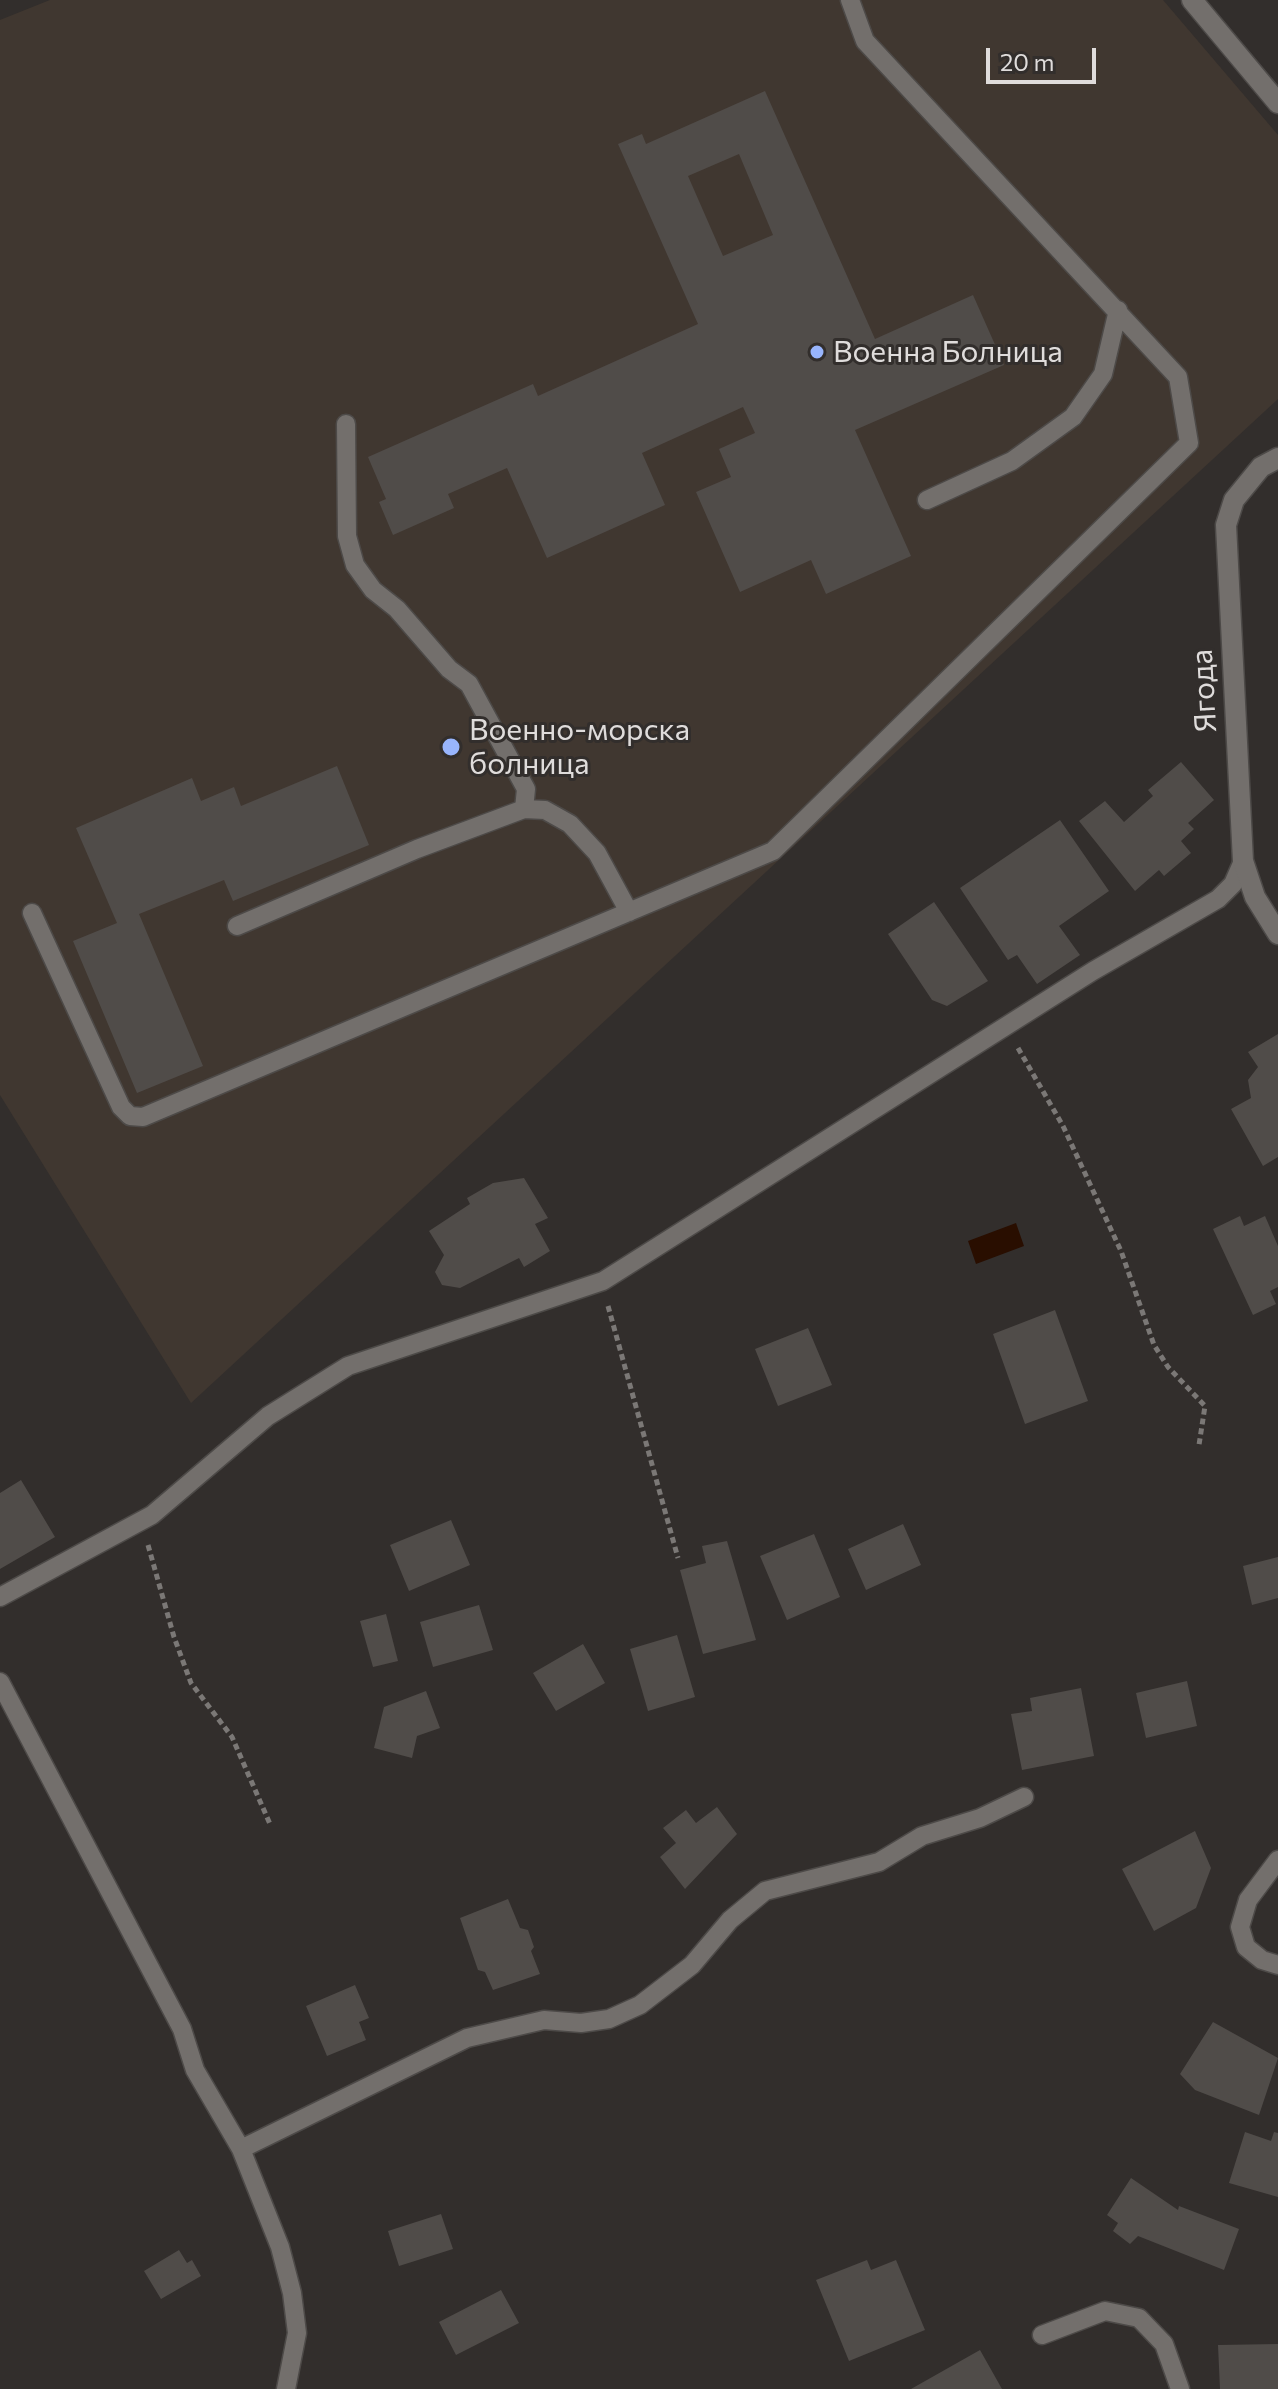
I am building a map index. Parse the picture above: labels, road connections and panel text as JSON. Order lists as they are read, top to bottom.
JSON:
{
  "streets": {
    "street": ["Ягода"]
  },
  "places": ["Военна Болница", "Военно-морска болница"],
  "scale_bar": "20 m"
}
